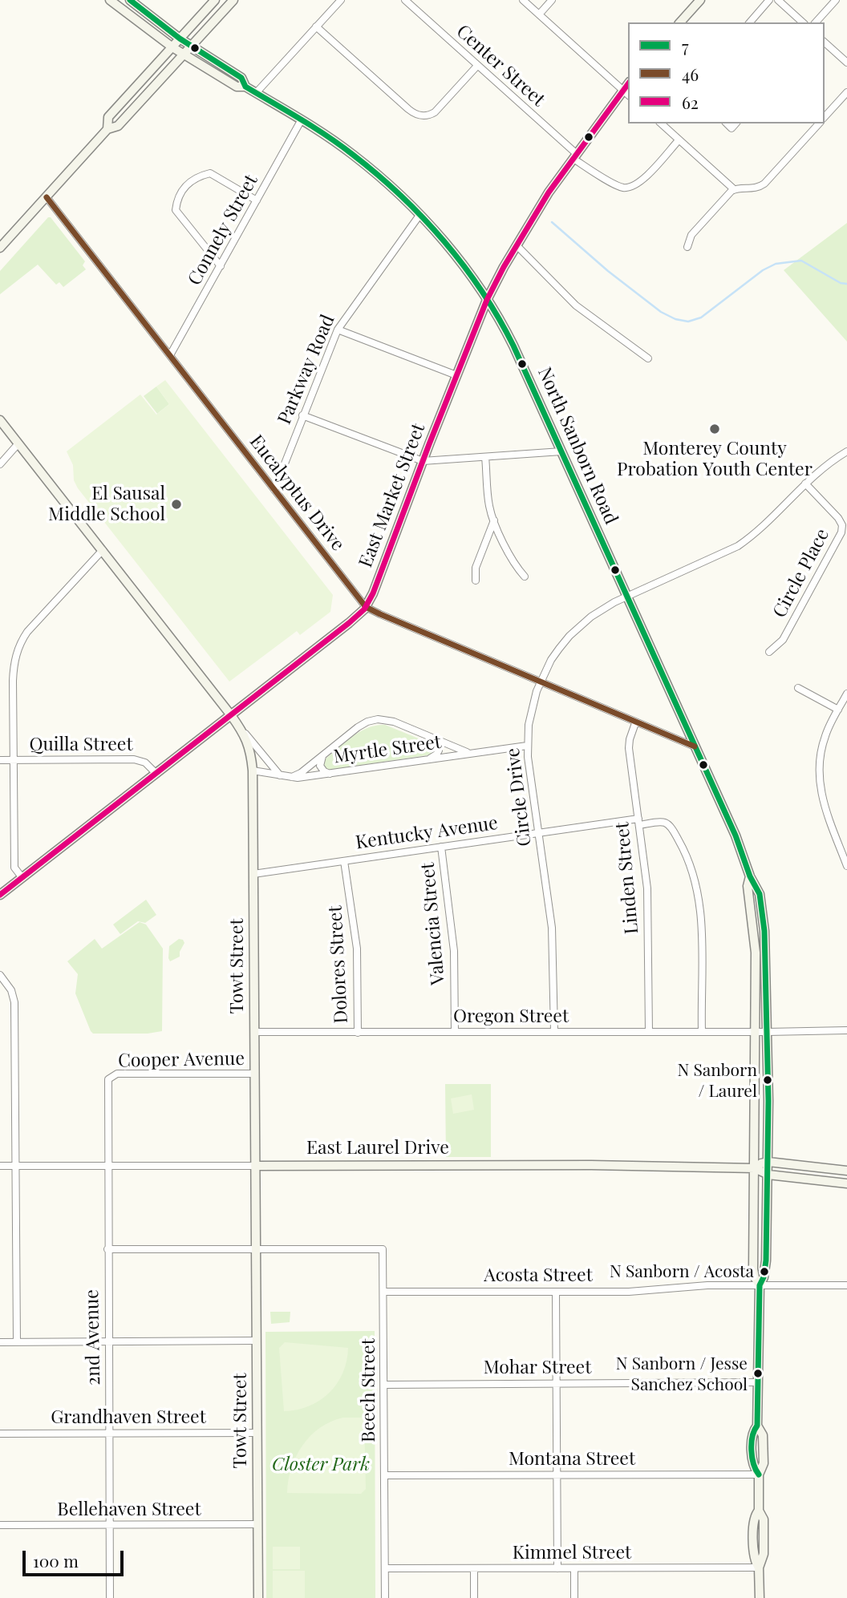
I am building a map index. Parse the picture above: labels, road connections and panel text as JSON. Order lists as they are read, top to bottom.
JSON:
{
  "streets": {
    "main road": [
      "North Sanborn Road",
      "East Market Street",
      "Towt Street",
      "East Laurel Drive"
    ],
    "street": [
      "Center Street",
      "Connely Street",
      "Parkway Road",
      "Eucalyptus Drive",
      "Circle Place",
      "Quilla Street",
      "Myrtle Street",
      "Circle Drive",
      "Kentucky Avenue",
      "Linden Street",
      "Valencia Street",
      "Dolores Street",
      "Oregon Street",
      "Cooper Avenue",
      "Acosta Street",
      "2nd Avenue",
      "Mohar Street",
      "Beech Street",
      "Grandhaven Street",
      "Montana Street",
      "Bellehaven Street",
      "Kimmel Street"
    ]
  },
  "crossings": [
    ["Center Street", "East Market Street"],
    ["Connely Street", "North Sanborn Road"],
    ["Connely Street", "Eucalyptus Drive"],
    ["Parkway Road", "North Sanborn Road"],
    ["Parkway Road", "Eucalyptus Drive"],
    ["North Sanborn Road", "Eucalyptus Drive"],
    ["North Sanborn Road", "East Market Street"],
    ["North Sanborn Road", "Circle Drive"],
    ["North Sanborn Road", "Oregon Street"],
    ["North Sanborn Road", "East Laurel Drive"],
    ["North Sanborn Road", "Acosta Street"],
    ["North Sanborn Road", "Mohar Street"],
    ["North Sanborn Road", "Montana Street"],
    ["North Sanborn Road", "Kimmel Street"],
    ["Eucalyptus Drive", "East Market Street"],
    ["Eucalyptus Drive", "Circle Drive"],
    ["Eucalyptus Drive", "Linden Street"],
    ["East Market Street", "Quilla Street"],
    ["East Market Street", "Towt Street"],
    ["Circle Place", "Circle Drive"],
    ["Myrtle Street", "Circle Drive"],
    ["Myrtle Street", "Towt Street"],
    ["Circle Drive", "Kentucky Avenue"],
    ["Circle Drive", "Oregon Street"],
    ["Kentucky Avenue", "Linden Street"],
    ["Kentucky Avenue", "Valencia Street"],
    ["Kentucky Avenue", "Dolores Street"],
    ["Kentucky Avenue", "Towt Street"],
    ["Kentucky Avenue", "Oregon Street"],
    ["Linden Street", "Oregon Street"],
    ["Valencia Street", "Oregon Street"],
    ["Dolores Street", "Oregon Street"],
    ["Towt Street", "Oregon Street"],
    ["Towt Street", "Cooper Avenue"],
    ["Towt Street", "East Laurel Drive"],
    ["Towt Street", "Beech Street"],
    ["Towt Street", "Grandhaven Street"],
    ["Towt Street", "Bellehaven Street"],
    ["Cooper Avenue", "2nd Avenue"],
    ["East Laurel Drive", "2nd Avenue"],
    ["Acosta Street", "Beech Street"],
    ["2nd Avenue", "Grandhaven Street"],
    ["2nd Avenue", "Bellehaven Street"],
    ["Mohar Street", "Beech Street"],
    ["Beech Street", "Montana Street"],
    ["Beech Street", "Kimmel Street"]
  ],
  "parks": ["Closter Park"],
  "places": [
    "Monterey County Probation Youth Center",
    "El Sausal Middle School",
    "N Sanborn / Laurel",
    "N Sanborn / Acosta",
    "N Sanborn / Jesse Sanchez School"
  ],
  "lines": ["transit line 7", "transit line 62", "transit line 46"],
  "legend": ["7", "46", "62"],
  "scale_bar": "100 m"
}
